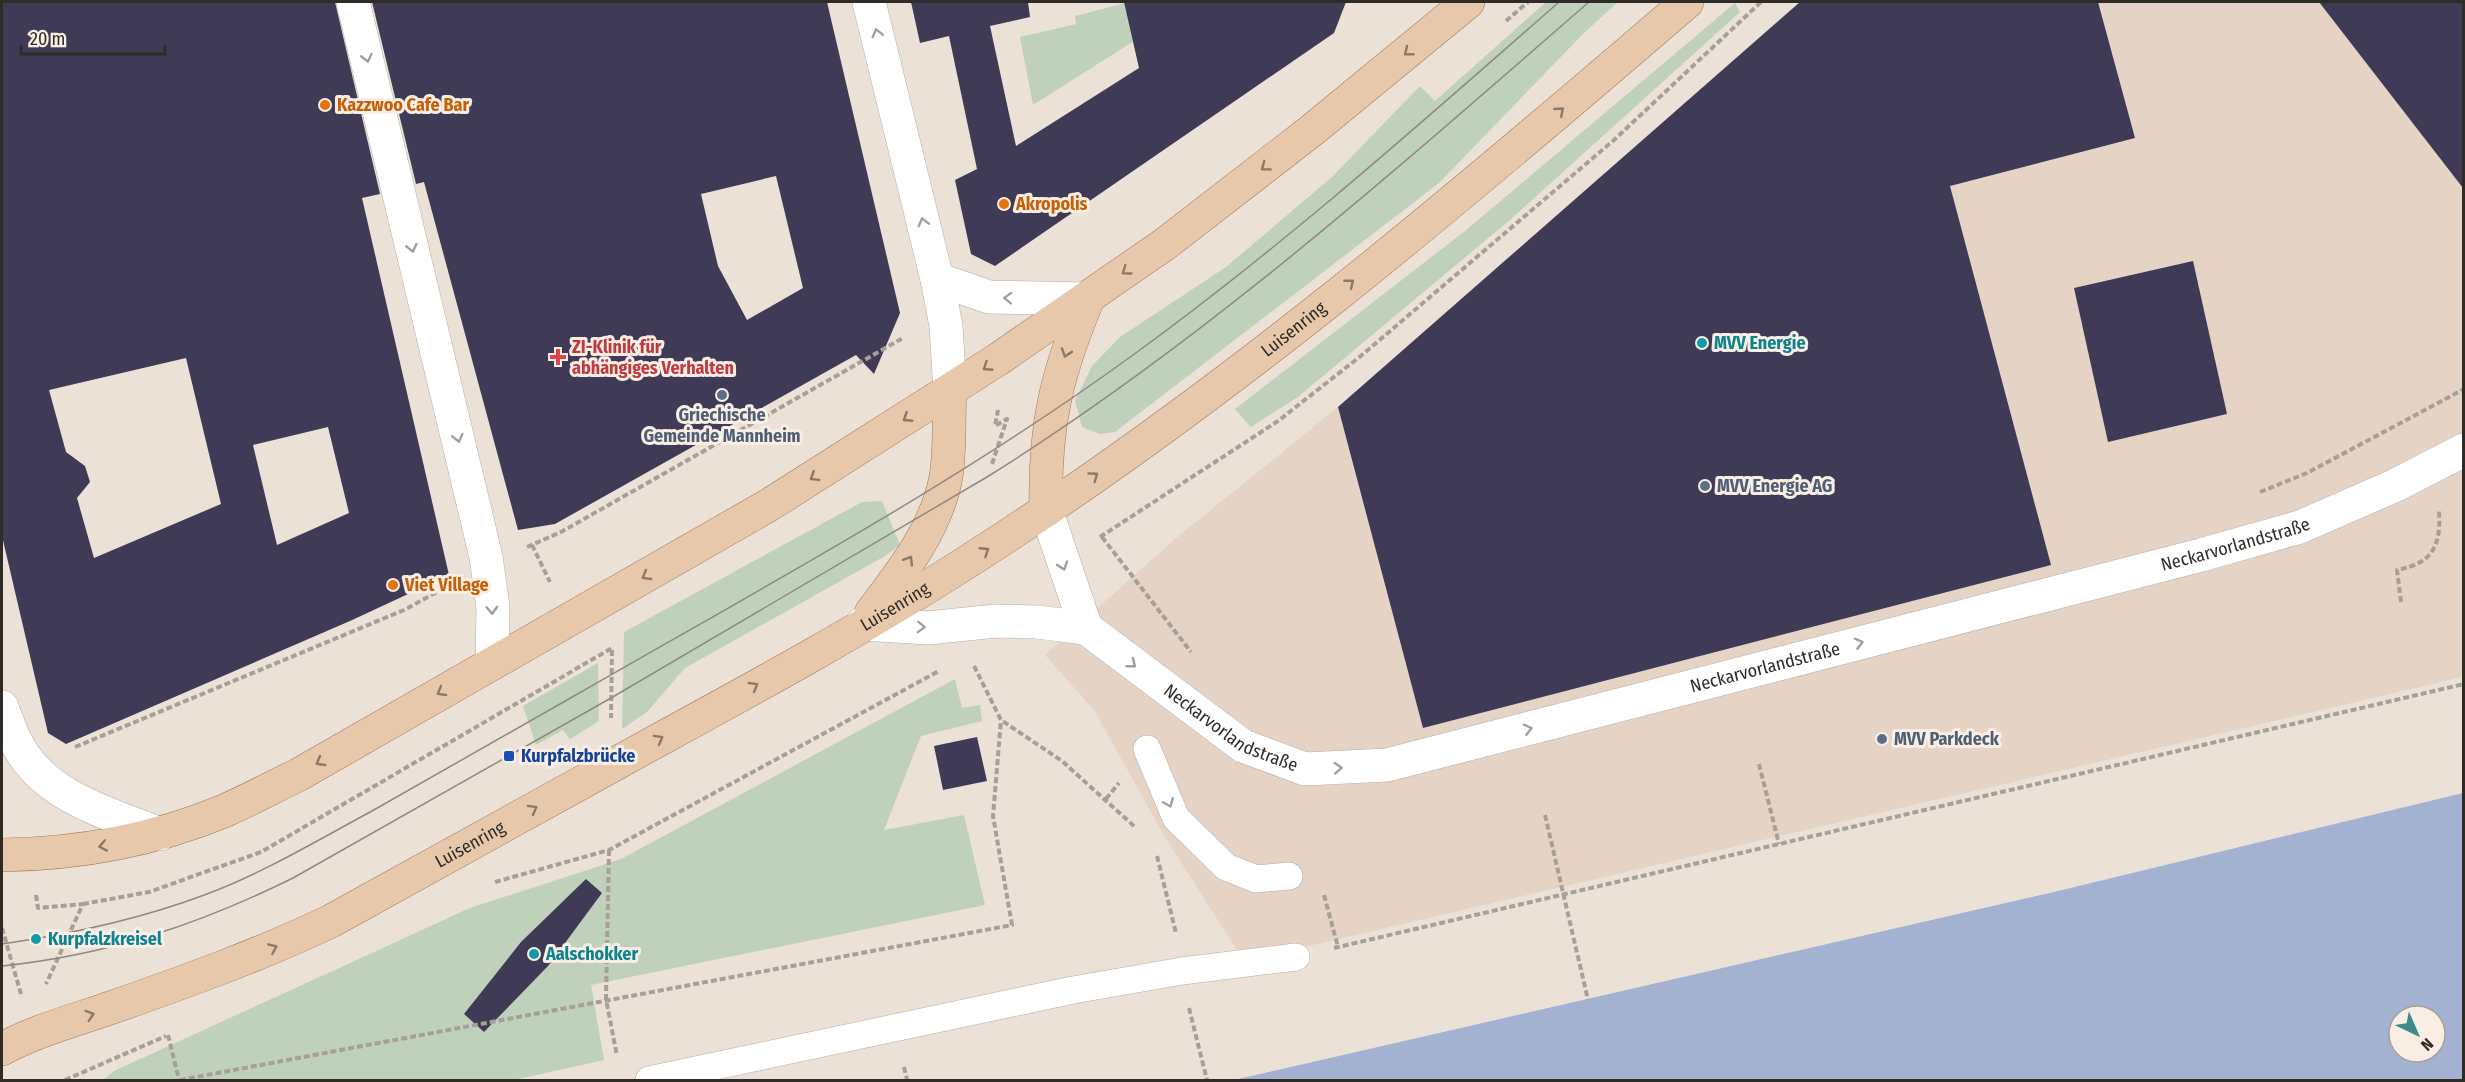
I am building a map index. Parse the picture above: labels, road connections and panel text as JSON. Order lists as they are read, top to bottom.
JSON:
{
  "streets": {
    "main road": ["Luisenring"],
    "street": ["Neckarvorlandstraße"]
  },
  "one_way": ["Neckarvorlandstraße"],
  "places": {
    "other": [
      "Kazzwoo Cafe Bar",
      "Akropolis",
      "MVV Energie",
      "Griechische Gemeinde Mannheim",
      "MVV Energie AG",
      "Viet Village",
      "MVV Parkdeck",
      "Kurpfalzkreisel",
      "Aalschokker"
    ],
    "health": ["ZI-Klinik für abhängiges Verhalten"],
    "transit": ["Kurpfalzbrücke"]
  },
  "scale_bar": "20 m",
  "north": "bottom right"
}
